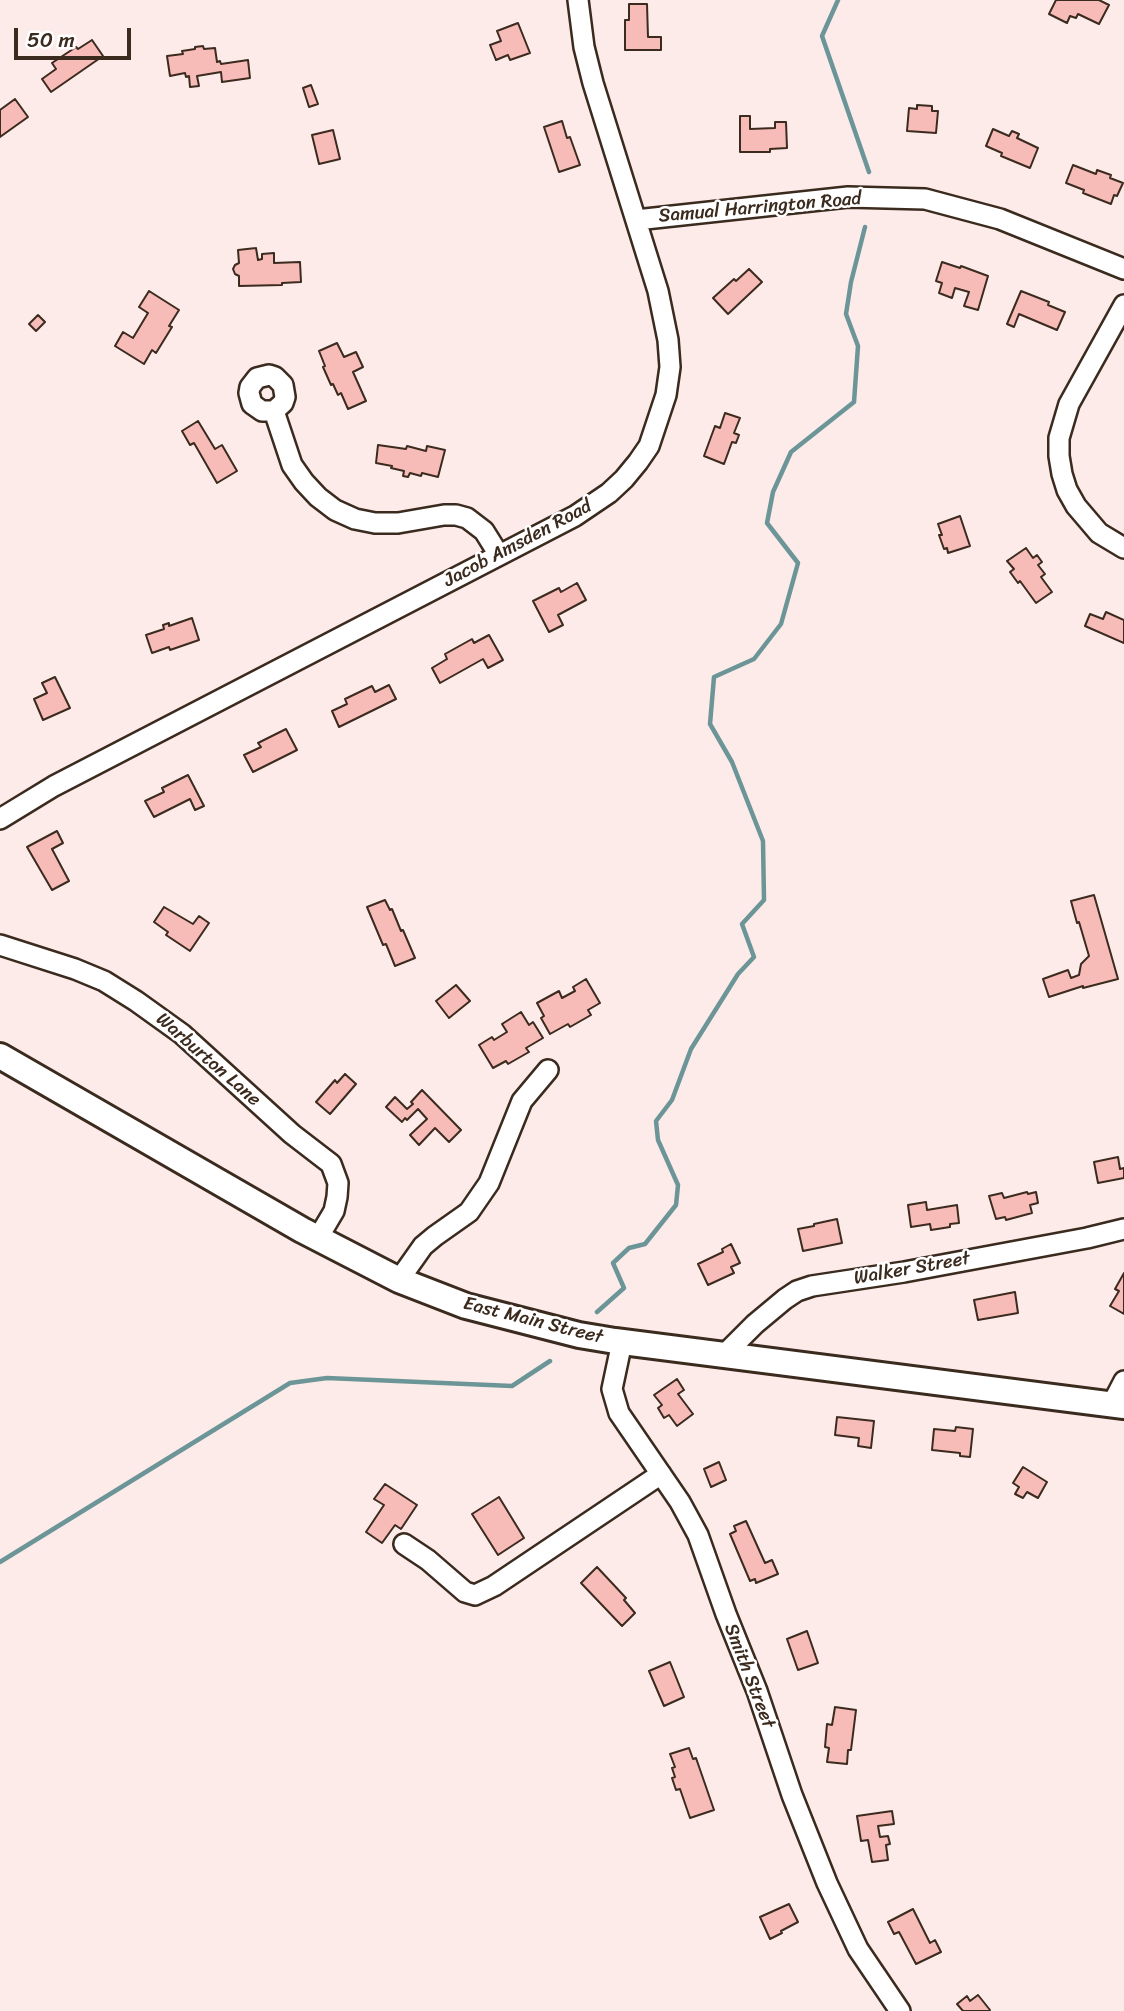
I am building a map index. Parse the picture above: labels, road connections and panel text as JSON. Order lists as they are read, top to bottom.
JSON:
{
  "streets": {
    "main road": ["East Main Street"],
    "street": [
      "Samual Harrington Road",
      "Jacob Amsden Road",
      "Warburton Lane",
      "Walker Street",
      "Smith Street"
    ]
  },
  "crossings": [
    ["Samual Harrington Road", "Jacob Amsden Road"],
    ["Warburton Lane", "East Main Street"],
    ["Walker Street", "East Main Street"],
    ["East Main Street", "Smith Street"]
  ],
  "scale_bar": "50 m"
}
